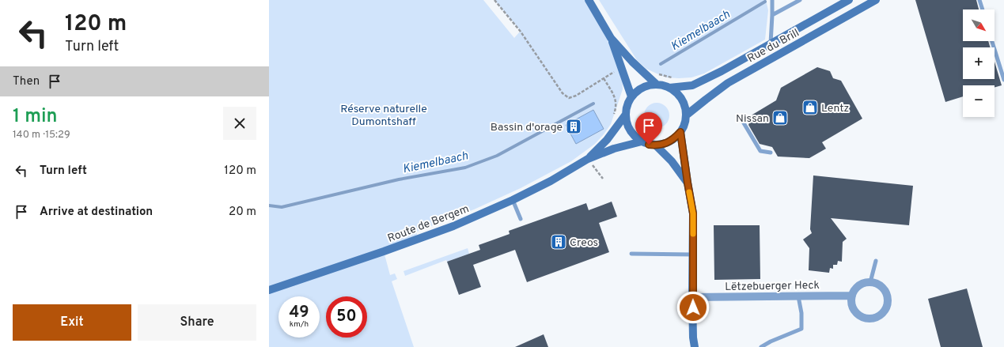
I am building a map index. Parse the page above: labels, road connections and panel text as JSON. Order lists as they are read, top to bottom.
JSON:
{
  "streets": {
    "main road": ["Rue du Brill", "Route de Bergem"],
    "street": ["Lëtzebuerger Heck"]
  },
  "crossings": [
    ["Rue du Brill", "Route de Bergem"]
  ],
  "water": ["Kiemelbaach"],
  "parks": ["Réserve naturelle Dumontshaff"],
  "places": {
    "shop": ["Lentz", "Nissan"],
    "building": ["Bassin d'orage", "Creos"]
  },
  "north": "bottom right",
  "page": {
    "turn": ["120 m", "Turn left"],
    "map_buttons": ["+", "−"],
    "then": "Then",
    "heading": ["1 min", "140 m · 15:29"],
    "list": [
      {
        "name": "Turn left",
        "value": "120 m"
      },
      {
        "name": "Arrive at destination",
        "value": "20 m"
      }
    ],
    "speed": "49 km/h",
    "limit": "50",
    "buttons": ["Exit", "Share"]
  }
}
